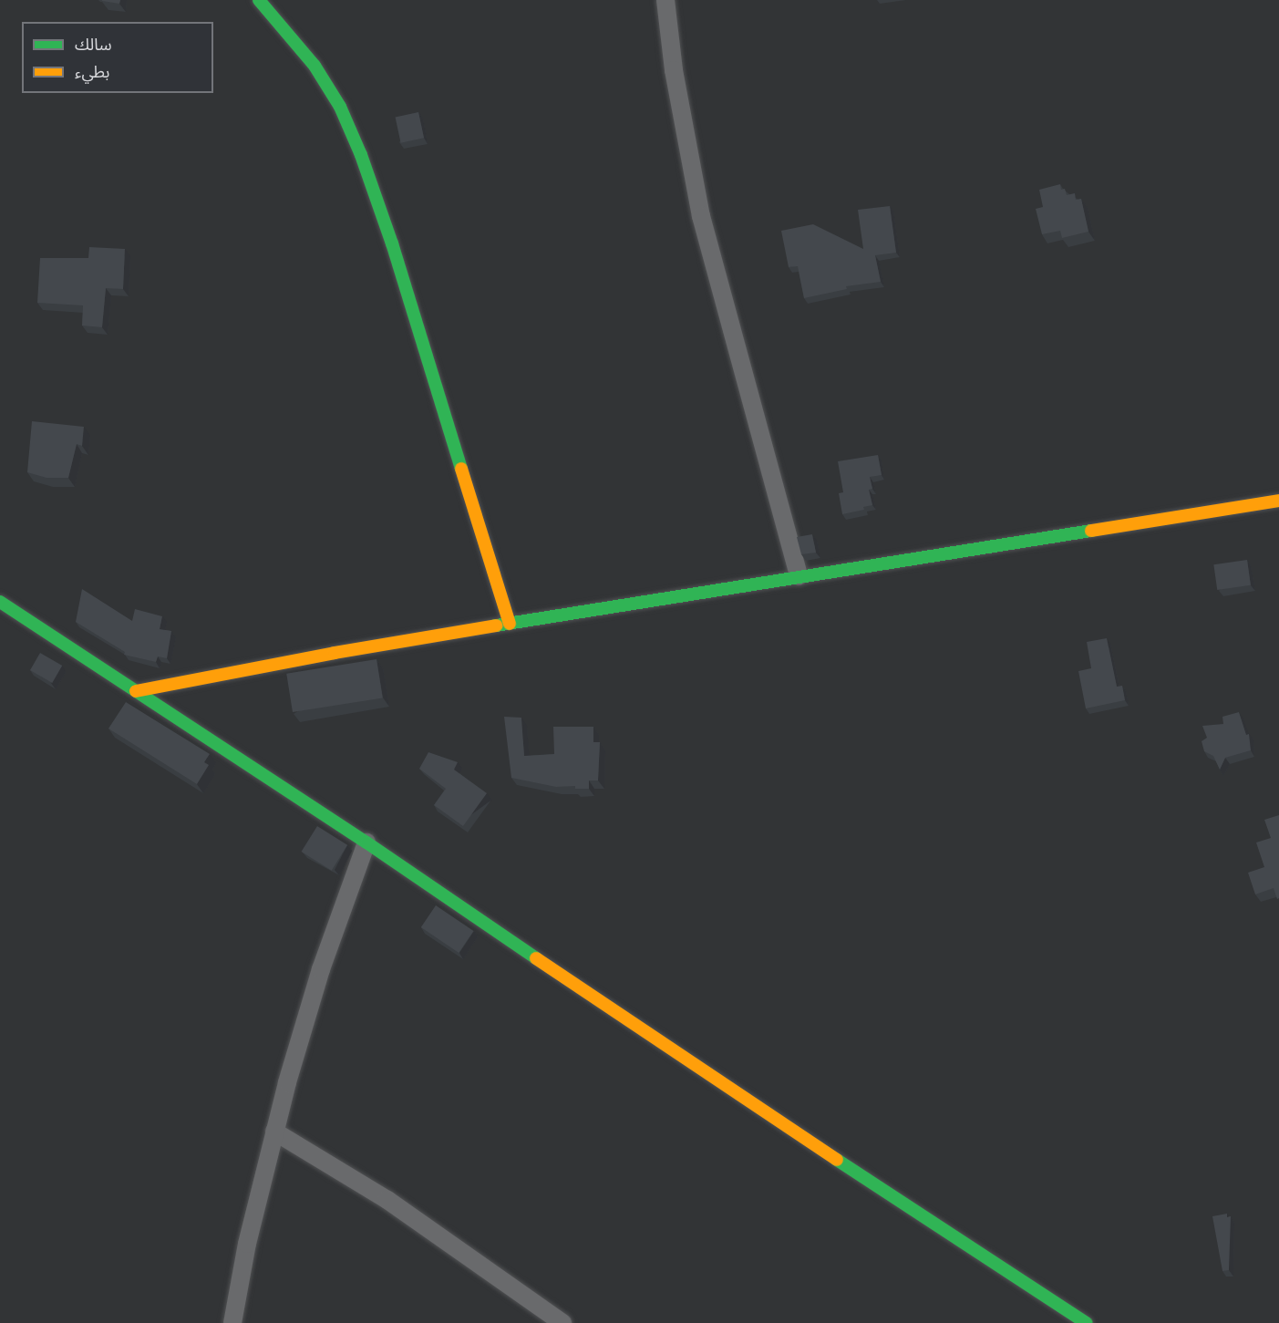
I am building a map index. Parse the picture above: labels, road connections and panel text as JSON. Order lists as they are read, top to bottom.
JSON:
{
  "legend": ["سالك", "بطيء"]
}
